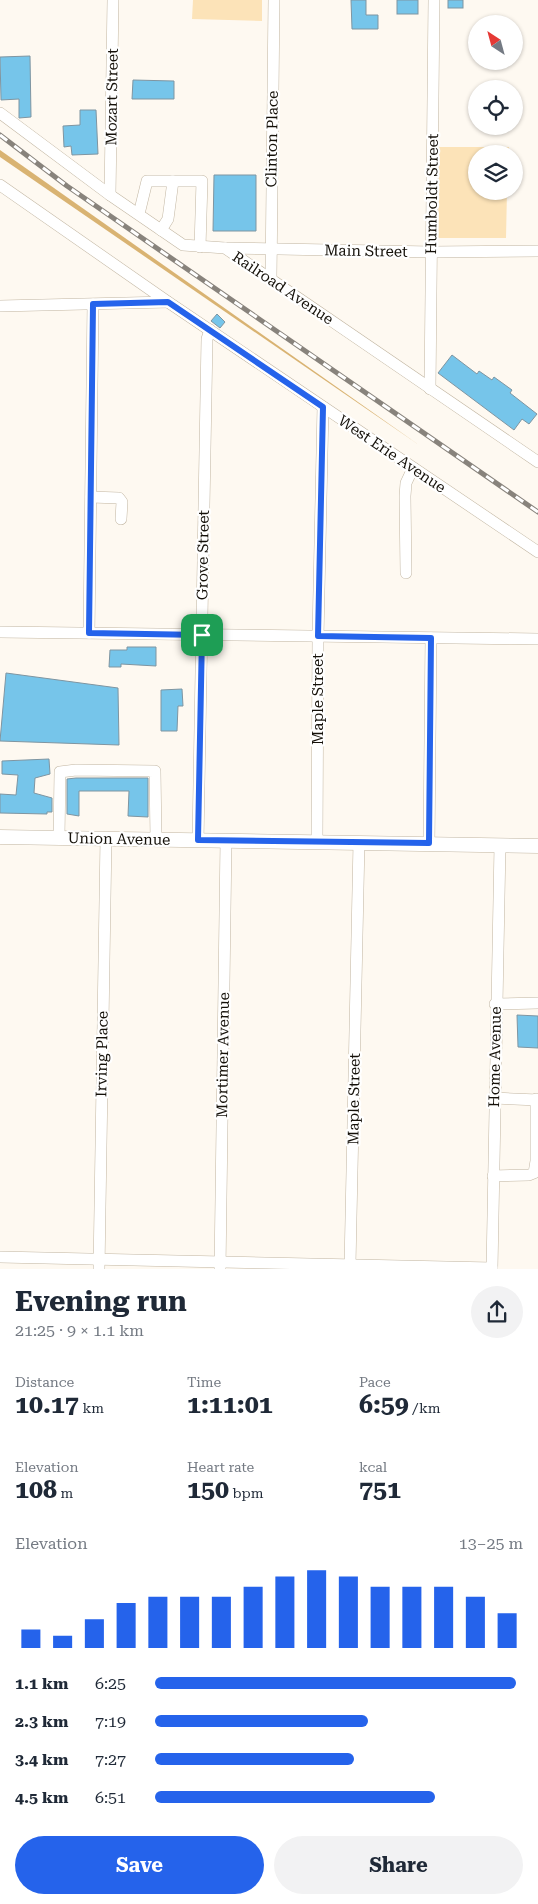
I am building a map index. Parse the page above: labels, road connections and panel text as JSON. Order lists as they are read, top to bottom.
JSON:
{
  "streets": {
    "main road": ["Union Avenue"],
    "street": [
      "Mozart Street",
      "Clinton Place",
      "Humboldt Street",
      "Main Street",
      "Railroad Avenue",
      "West Erie Avenue",
      "Grove Street",
      "Maple Street",
      "Irving Place",
      "Mortimer Avenue",
      "Home Avenue"
    ]
  },
  "crossings": [
    ["Mozart Street", "Railroad Avenue"],
    ["Clinton Place", "Main Street"],
    ["Clinton Place", "Railroad Avenue"],
    ["Humboldt Street", "Main Street"],
    ["Humboldt Street", "Railroad Avenue"],
    ["Main Street", "Railroad Avenue"],
    ["West Erie Avenue", "Grove Street"],
    ["West Erie Avenue", "Maple Street"],
    ["Grove Street", "Union Avenue"],
    ["Maple Street", "Union Avenue"],
    ["Union Avenue", "Irving Place"],
    ["Union Avenue", "Mortimer Avenue"],
    ["Union Avenue", "Home Avenue"]
  ],
  "north": "top left",
  "page": {
    "heading": ["Evening run", "21:25 · 9 × 1.1 km"],
    "stats": [
      ["Distance", "10.17 km"],
      ["Time", "1:11:01"],
      ["Pace", "6:59 /km"],
      ["Elevation", "108 m"],
      ["Heart rate", "150 bpm"],
      ["kcal", "751"]
    ],
    "chart": ["Elevation", "13–25 m"],
    "list": [
      {
        "name": "1.1 km",
        "note": "6:25"
      },
      {
        "name": "2.3 km",
        "note": "7:19"
      },
      {
        "name": "3.4 km",
        "note": "7:27"
      },
      {
        "name": "4.5 km",
        "note": "6:51"
      }
    ],
    "buttons": ["Save", "Share"]
  }
}
